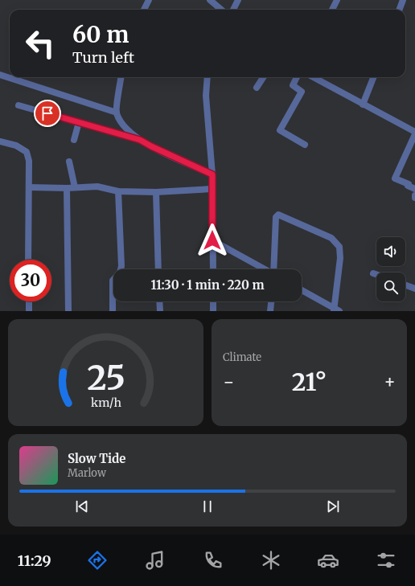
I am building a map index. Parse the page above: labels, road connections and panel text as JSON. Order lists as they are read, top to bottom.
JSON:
{
  "page": {
    "turn": ["60 m", "Turn left"],
    "limit": "30",
    "trip": "11:30 · 1 min · 220 m",
    "tile": "Climate",
    "heat": ["−", "21°", "+"],
    "song": ["Slow Tide", "Marlow"],
    "tabs": "11:29",
    "gauge": ["25", "km/h"]
  }
}
